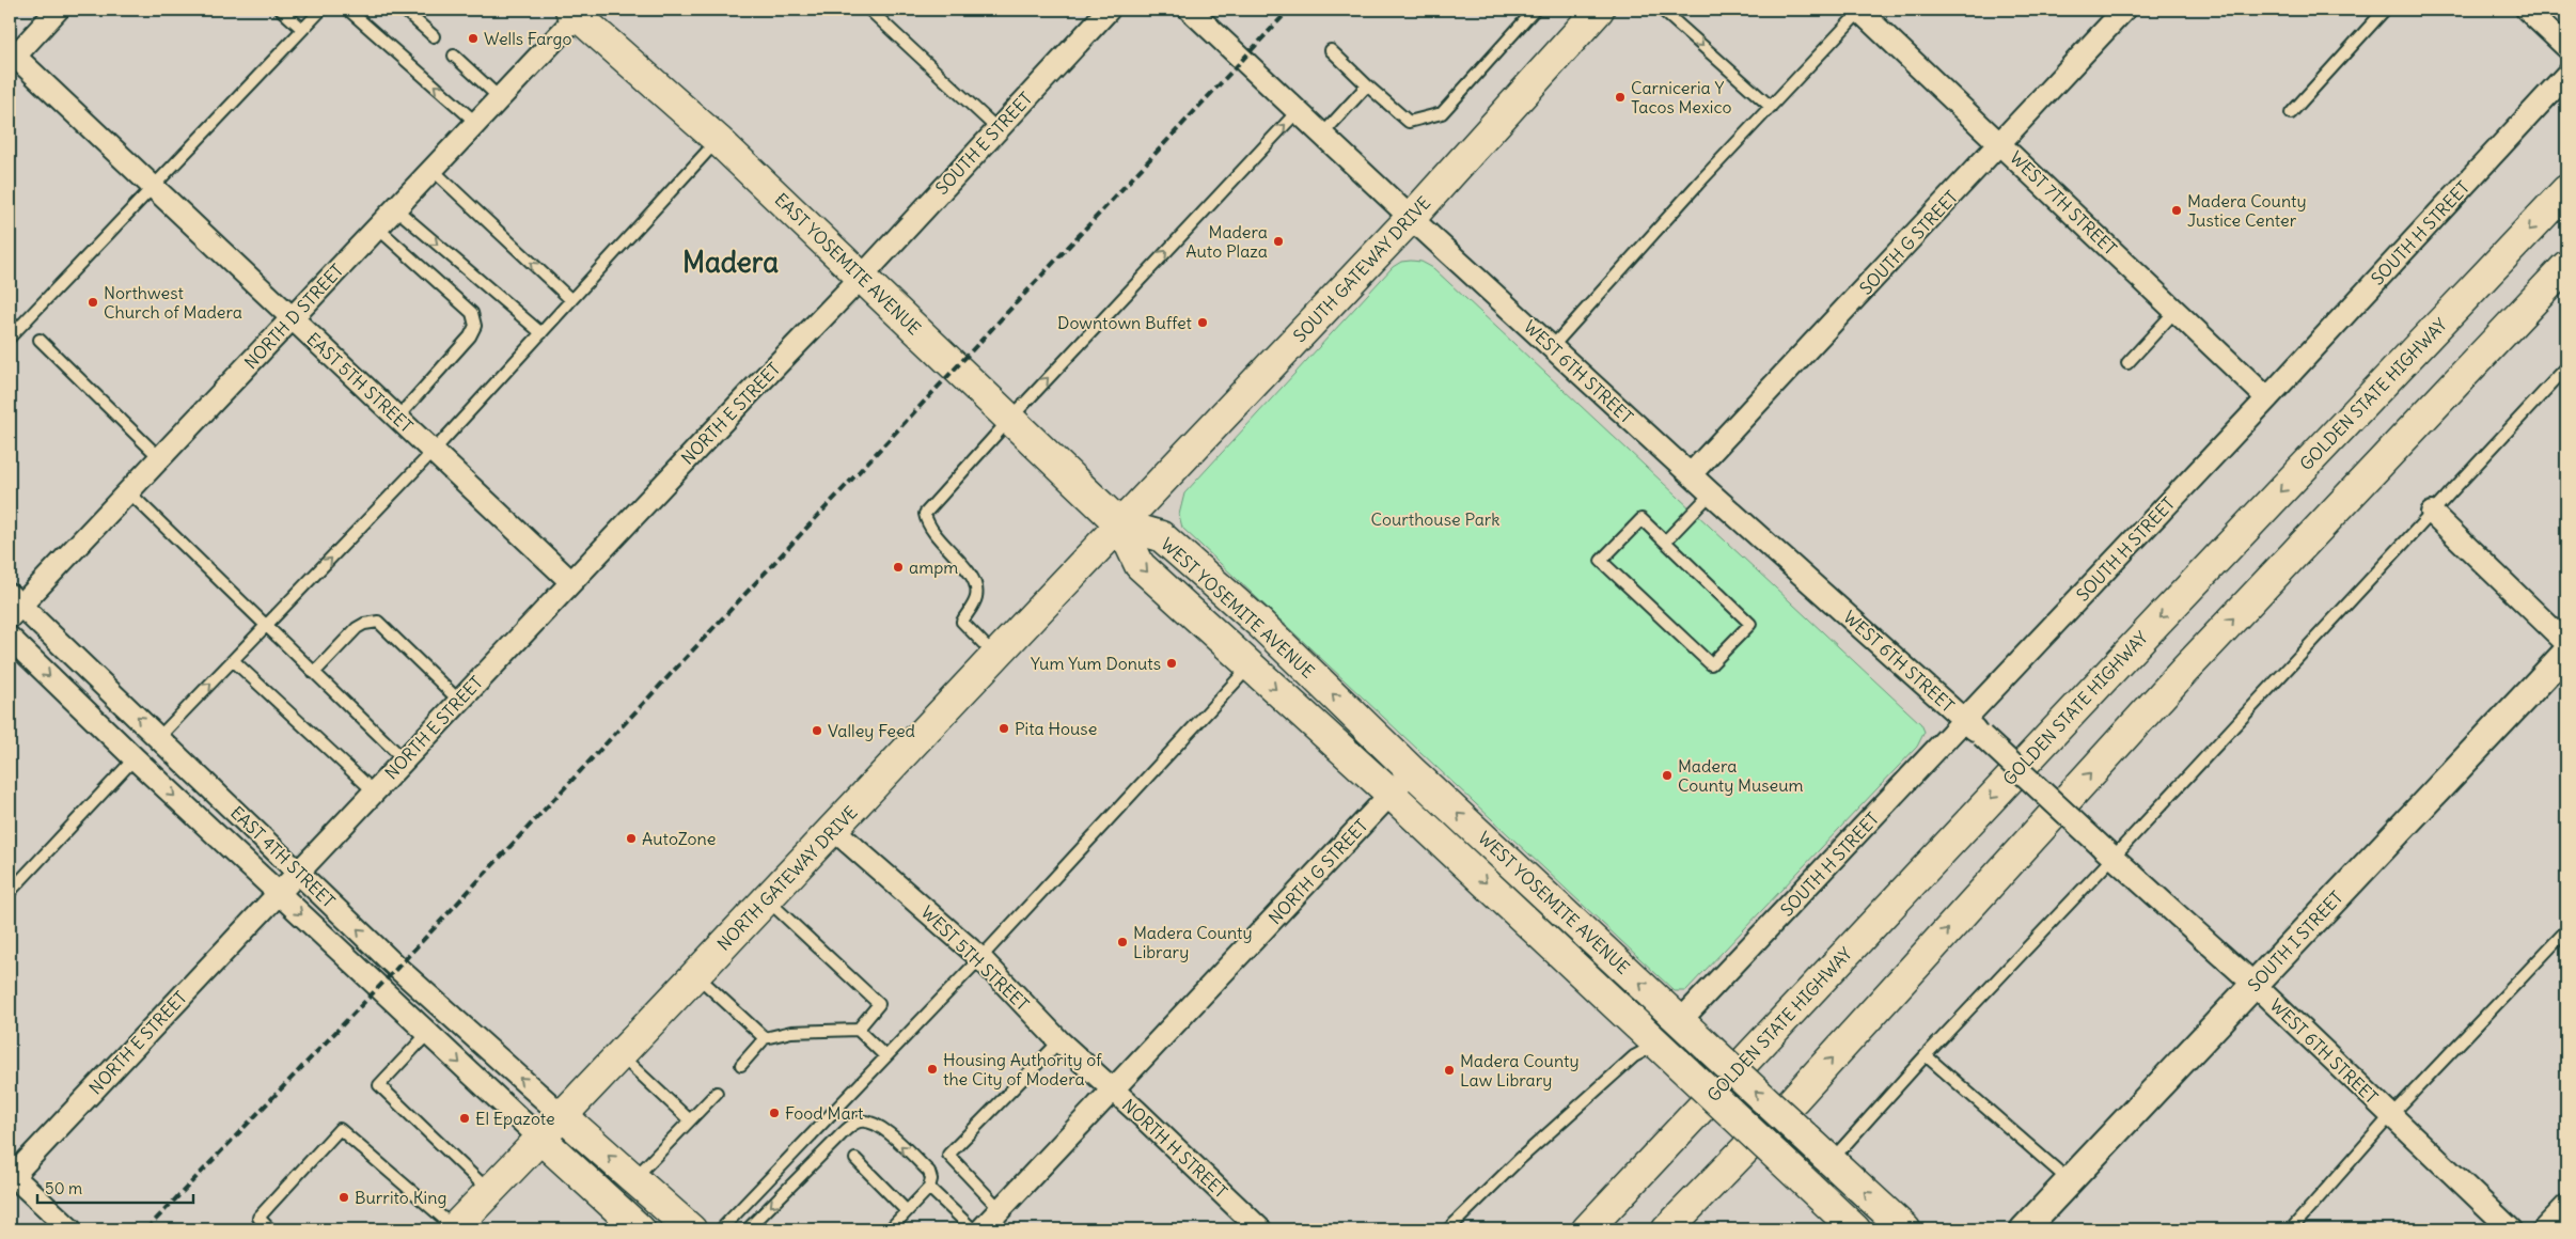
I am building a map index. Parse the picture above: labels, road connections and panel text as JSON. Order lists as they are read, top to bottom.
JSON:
{
  "streets": {
    "main road": [
      "EAST YOSEMITE AVENUE",
      "SOUTH GATEWAY DRIVE",
      "GOLDEN STATE HIGHWAY",
      "WEST YOSEMITE AVENUE",
      "NORTH GATEWAY DRIVE"
    ],
    "street": [
      "SOUTH E STREET",
      "WEST 7TH STREET",
      "SOUTH H STREET",
      "SOUTH G STREET",
      "NORTH D STREET",
      "WEST 6TH STREET",
      "EAST 5TH STREET",
      "NORTH E STREET",
      "EAST 4TH STREET",
      "NORTH G STREET",
      "SOUTH I STREET",
      "WEST 5TH STREET",
      "NORTH H STREET"
    ]
  },
  "crossings": [
    ["SOUTH E STREET", "EAST YOSEMITE AVENUE"],
    ["SOUTH E STREET", "NORTH E STREET"],
    ["WEST 7TH STREET", "SOUTH H STREET"],
    ["WEST 7TH STREET", "SOUTH G STREET"],
    ["SOUTH H STREET", "WEST 6TH STREET"],
    ["SOUTH H STREET", "WEST YOSEMITE AVENUE"],
    ["SOUTH G STREET", "WEST 6TH STREET"],
    ["EAST YOSEMITE AVENUE", "SOUTH GATEWAY DRIVE"],
    ["EAST YOSEMITE AVENUE", "NORTH D STREET"],
    ["EAST YOSEMITE AVENUE", "NORTH E STREET"],
    ["EAST YOSEMITE AVENUE", "WEST YOSEMITE AVENUE"],
    ["EAST YOSEMITE AVENUE", "NORTH GATEWAY DRIVE"],
    ["SOUTH GATEWAY DRIVE", "WEST 6TH STREET"],
    ["SOUTH GATEWAY DRIVE", "WEST YOSEMITE AVENUE"],
    ["SOUTH GATEWAY DRIVE", "NORTH GATEWAY DRIVE"],
    ["NORTH D STREET", "EAST 5TH STREET"],
    ["NORTH D STREET", "EAST 4TH STREET"],
    ["WEST 6TH STREET", "SOUTH I STREET"],
    ["EAST 5TH STREET", "NORTH E STREET"],
    ["NORTH E STREET", "EAST 4TH STREET"],
    ["WEST YOSEMITE AVENUE", "NORTH G STREET"],
    ["WEST YOSEMITE AVENUE", "NORTH GATEWAY DRIVE"],
    ["EAST 4TH STREET", "NORTH GATEWAY DRIVE"],
    ["NORTH G STREET", "WEST 5TH STREET"],
    ["NORTH G STREET", "NORTH H STREET"],
    ["NORTH GATEWAY DRIVE", "WEST 5TH STREET"],
    ["WEST 5TH STREET", "NORTH H STREET"]
  ],
  "districts": ["Madera"],
  "parks": ["Courthouse Park"],
  "places": [
    "Wells Fargo",
    "Carniceria Y Tacos Mexico",
    "Madera County Justice Center",
    "Madera Auto Plaza",
    "Northwest Church of Madera",
    "Downtown Buffet",
    "ampm",
    "Yum Yum Donuts",
    "Pita House",
    "Valley Feed",
    "Madera County Museum",
    "AutoZone",
    "Madera County Library",
    "Housing Authority of the City of Modera",
    "Madera County Law Library",
    "Food Mart",
    "El Epazote",
    "Burrito King"
  ],
  "scale_bar": "50 m"
}
